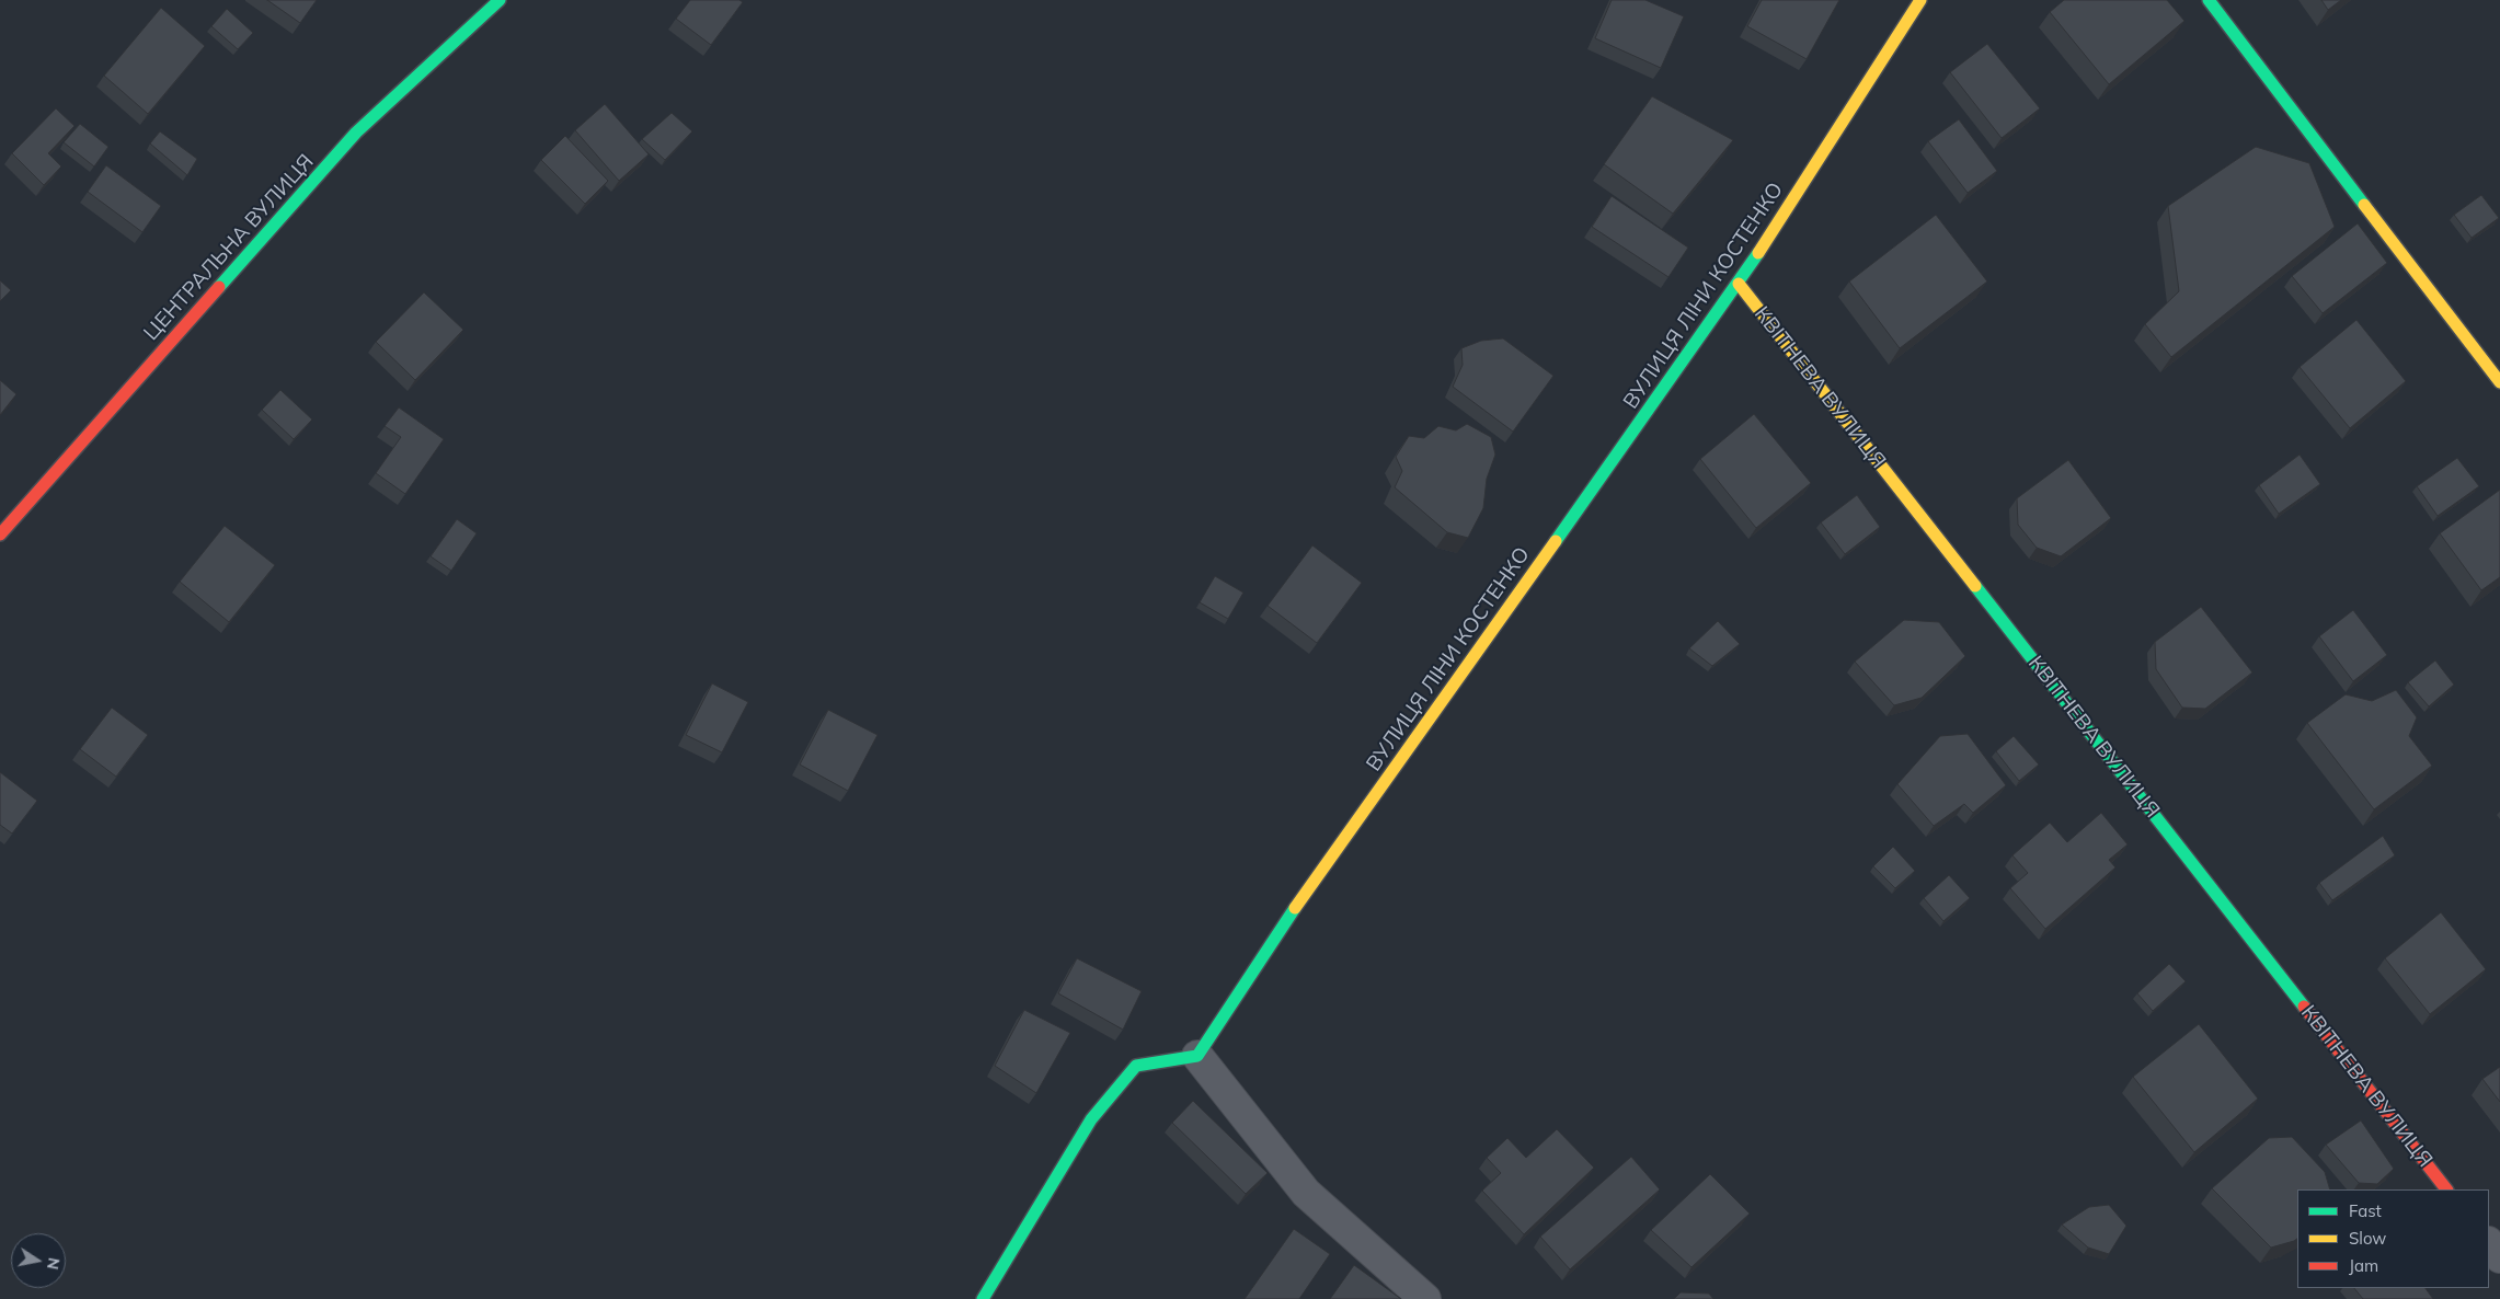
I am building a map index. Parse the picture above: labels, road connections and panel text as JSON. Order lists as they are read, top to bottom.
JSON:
{
  "streets": {
    "street": ["ЦЕНТРАЛЬНА ВУЛИЦЯ", "ВУЛИЦЯ ЛІНИ КОСТЕНКО", "КВІТНЕВА ВУЛИЦЯ"]
  },
  "crossings": [
    ["ВУЛИЦЯ ЛІНИ КОСТЕНКО", "КВІТНЕВА ВУЛИЦЯ"]
  ],
  "legend": ["Fast", "Slow", "Jam"],
  "north": "right"
}
